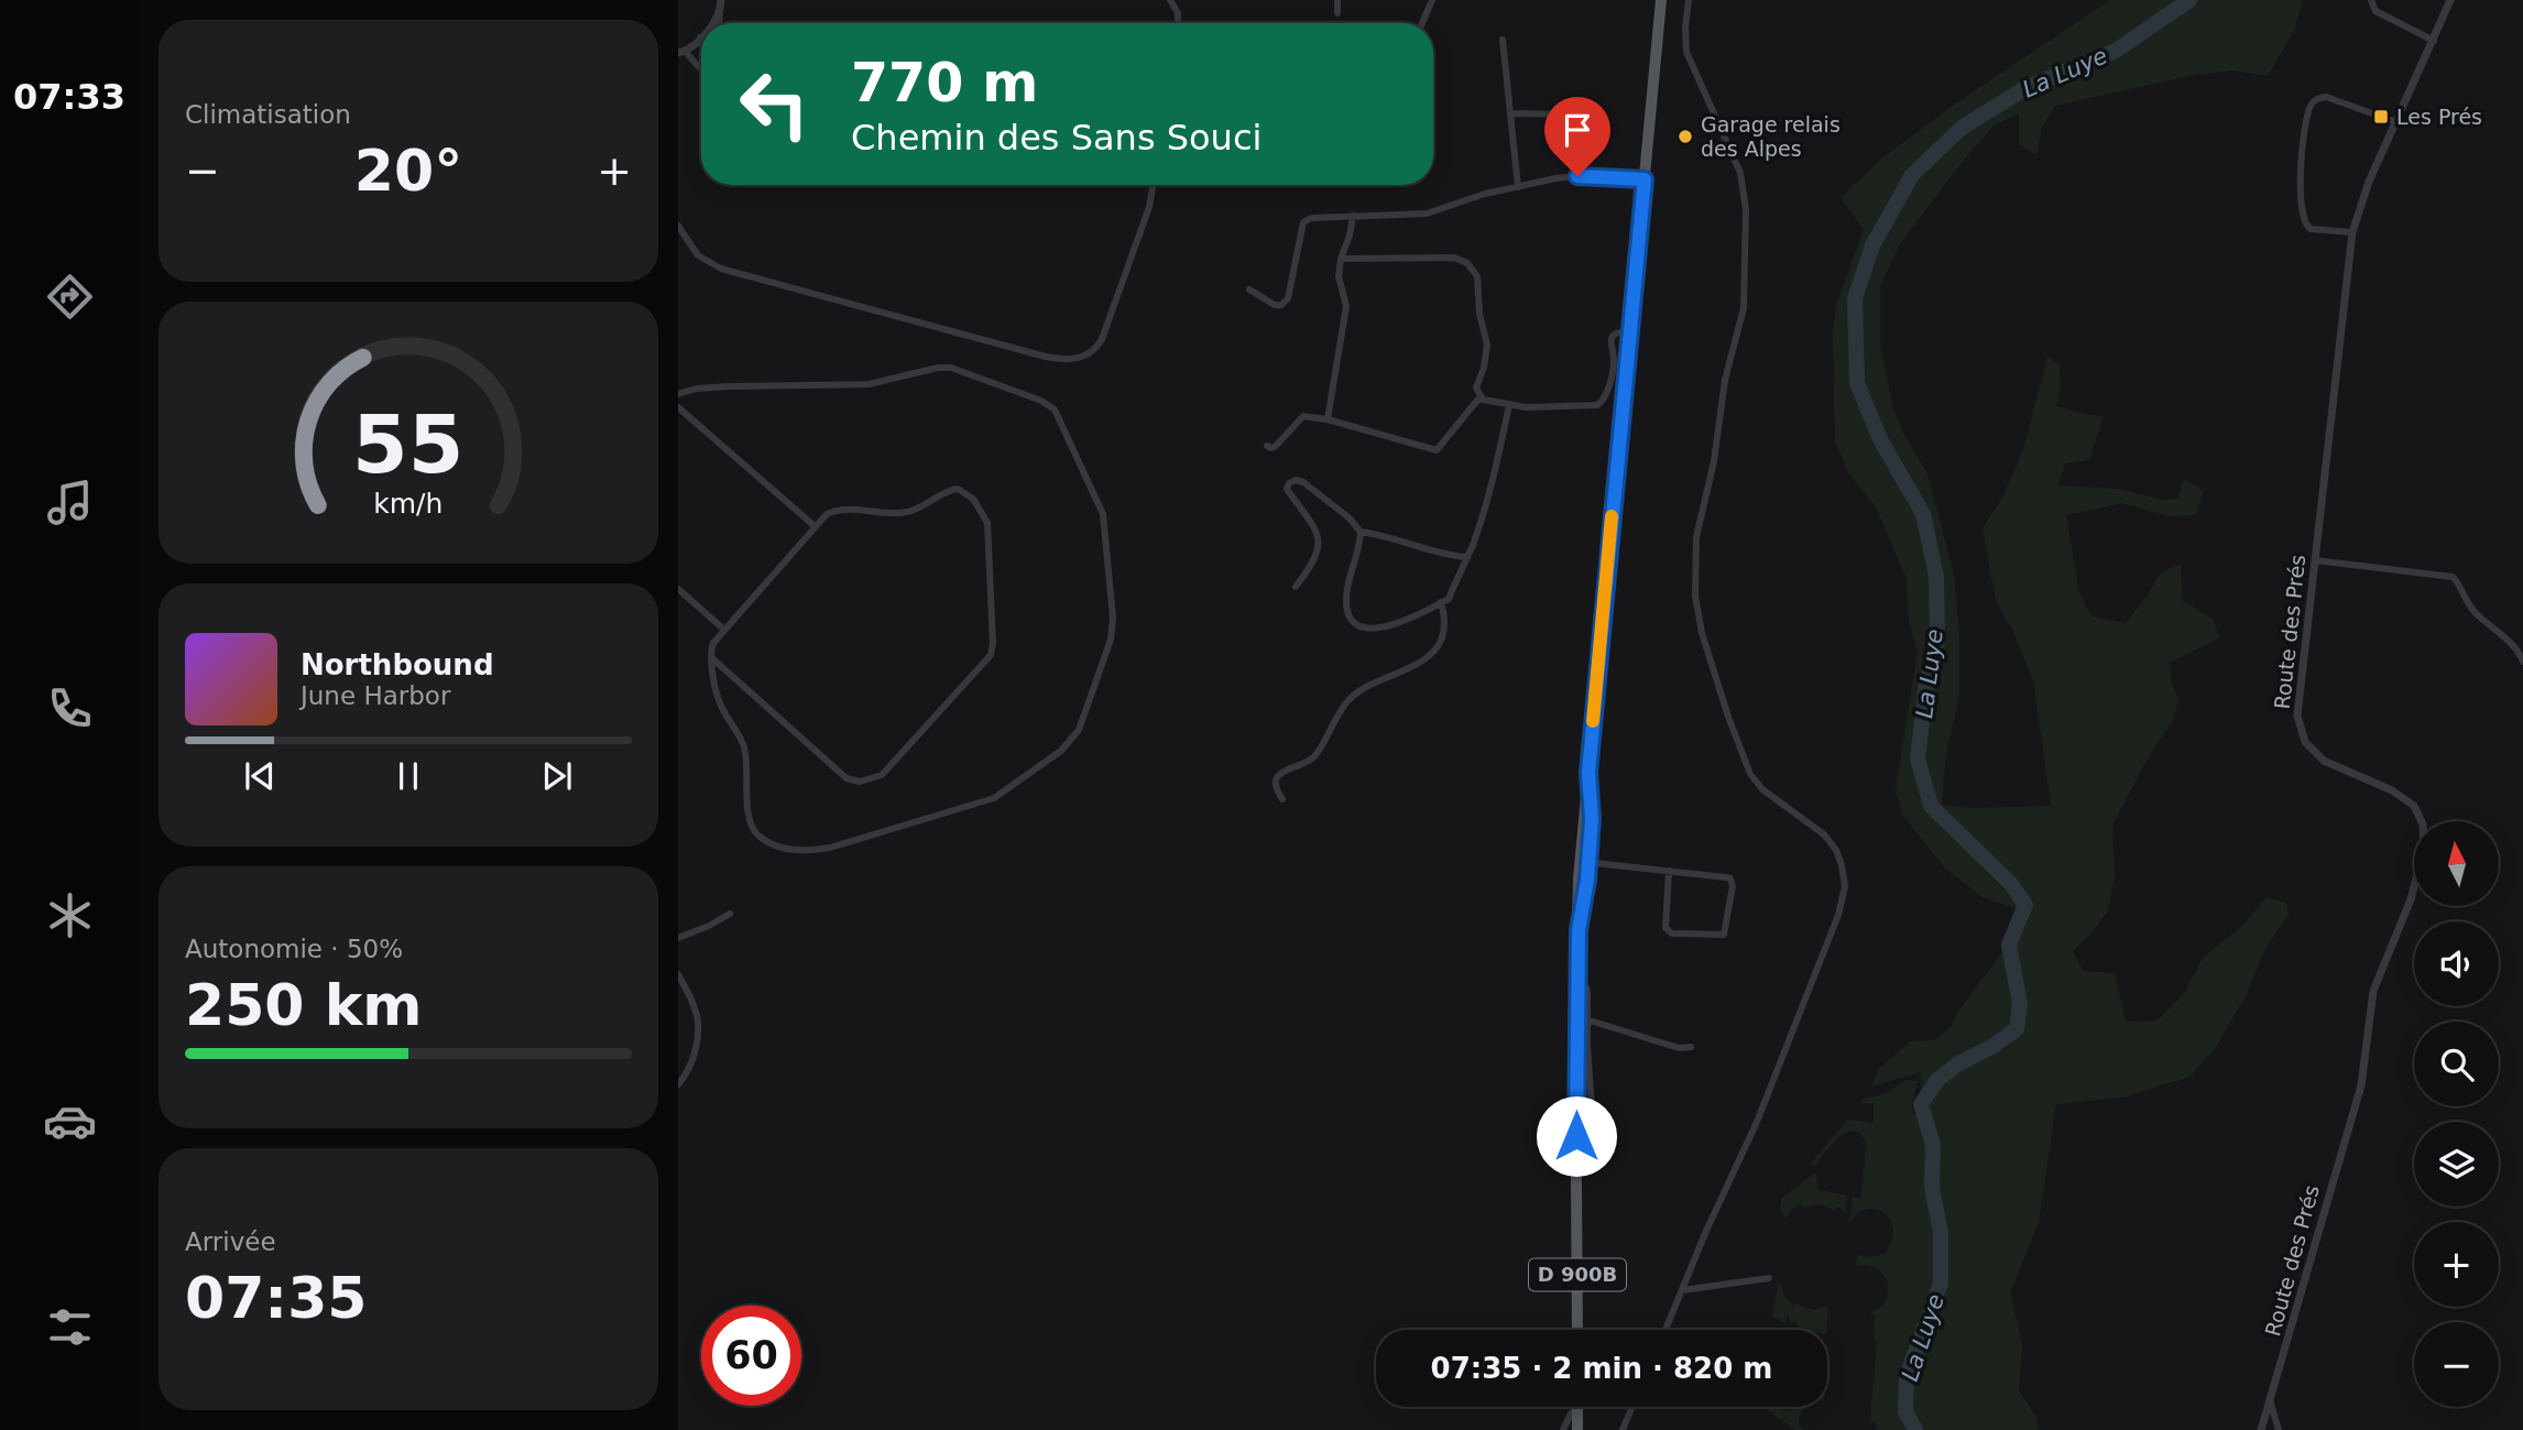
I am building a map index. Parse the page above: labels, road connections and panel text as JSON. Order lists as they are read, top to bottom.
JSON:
{
  "streets": {
    "main road": ["D 900B"],
    "street": ["Route des Prés"]
  },
  "water": ["La Luye"],
  "places": {
    "transit": ["Les Prés"],
    "other": ["Garage relais des Alpes"]
  },
  "north": "top",
  "page": {
    "tabs": "07:33",
    "tile": [
      "Climatisation",
      ["Autonomie · 50%", "250 km"],
      ["Arrivée", "07:35"]
    ],
    "turn": ["770 m", "Chemin des Sans Souci"],
    "heat": ["−", "20°", "+"],
    "song": ["Northbound", "June Harbor"],
    "map_buttons": ["+", "−"],
    "limit": "60",
    "trip": "07:35 · 2 min · 820 m",
    "gauge": ["55", "km/h"]
  }
}
